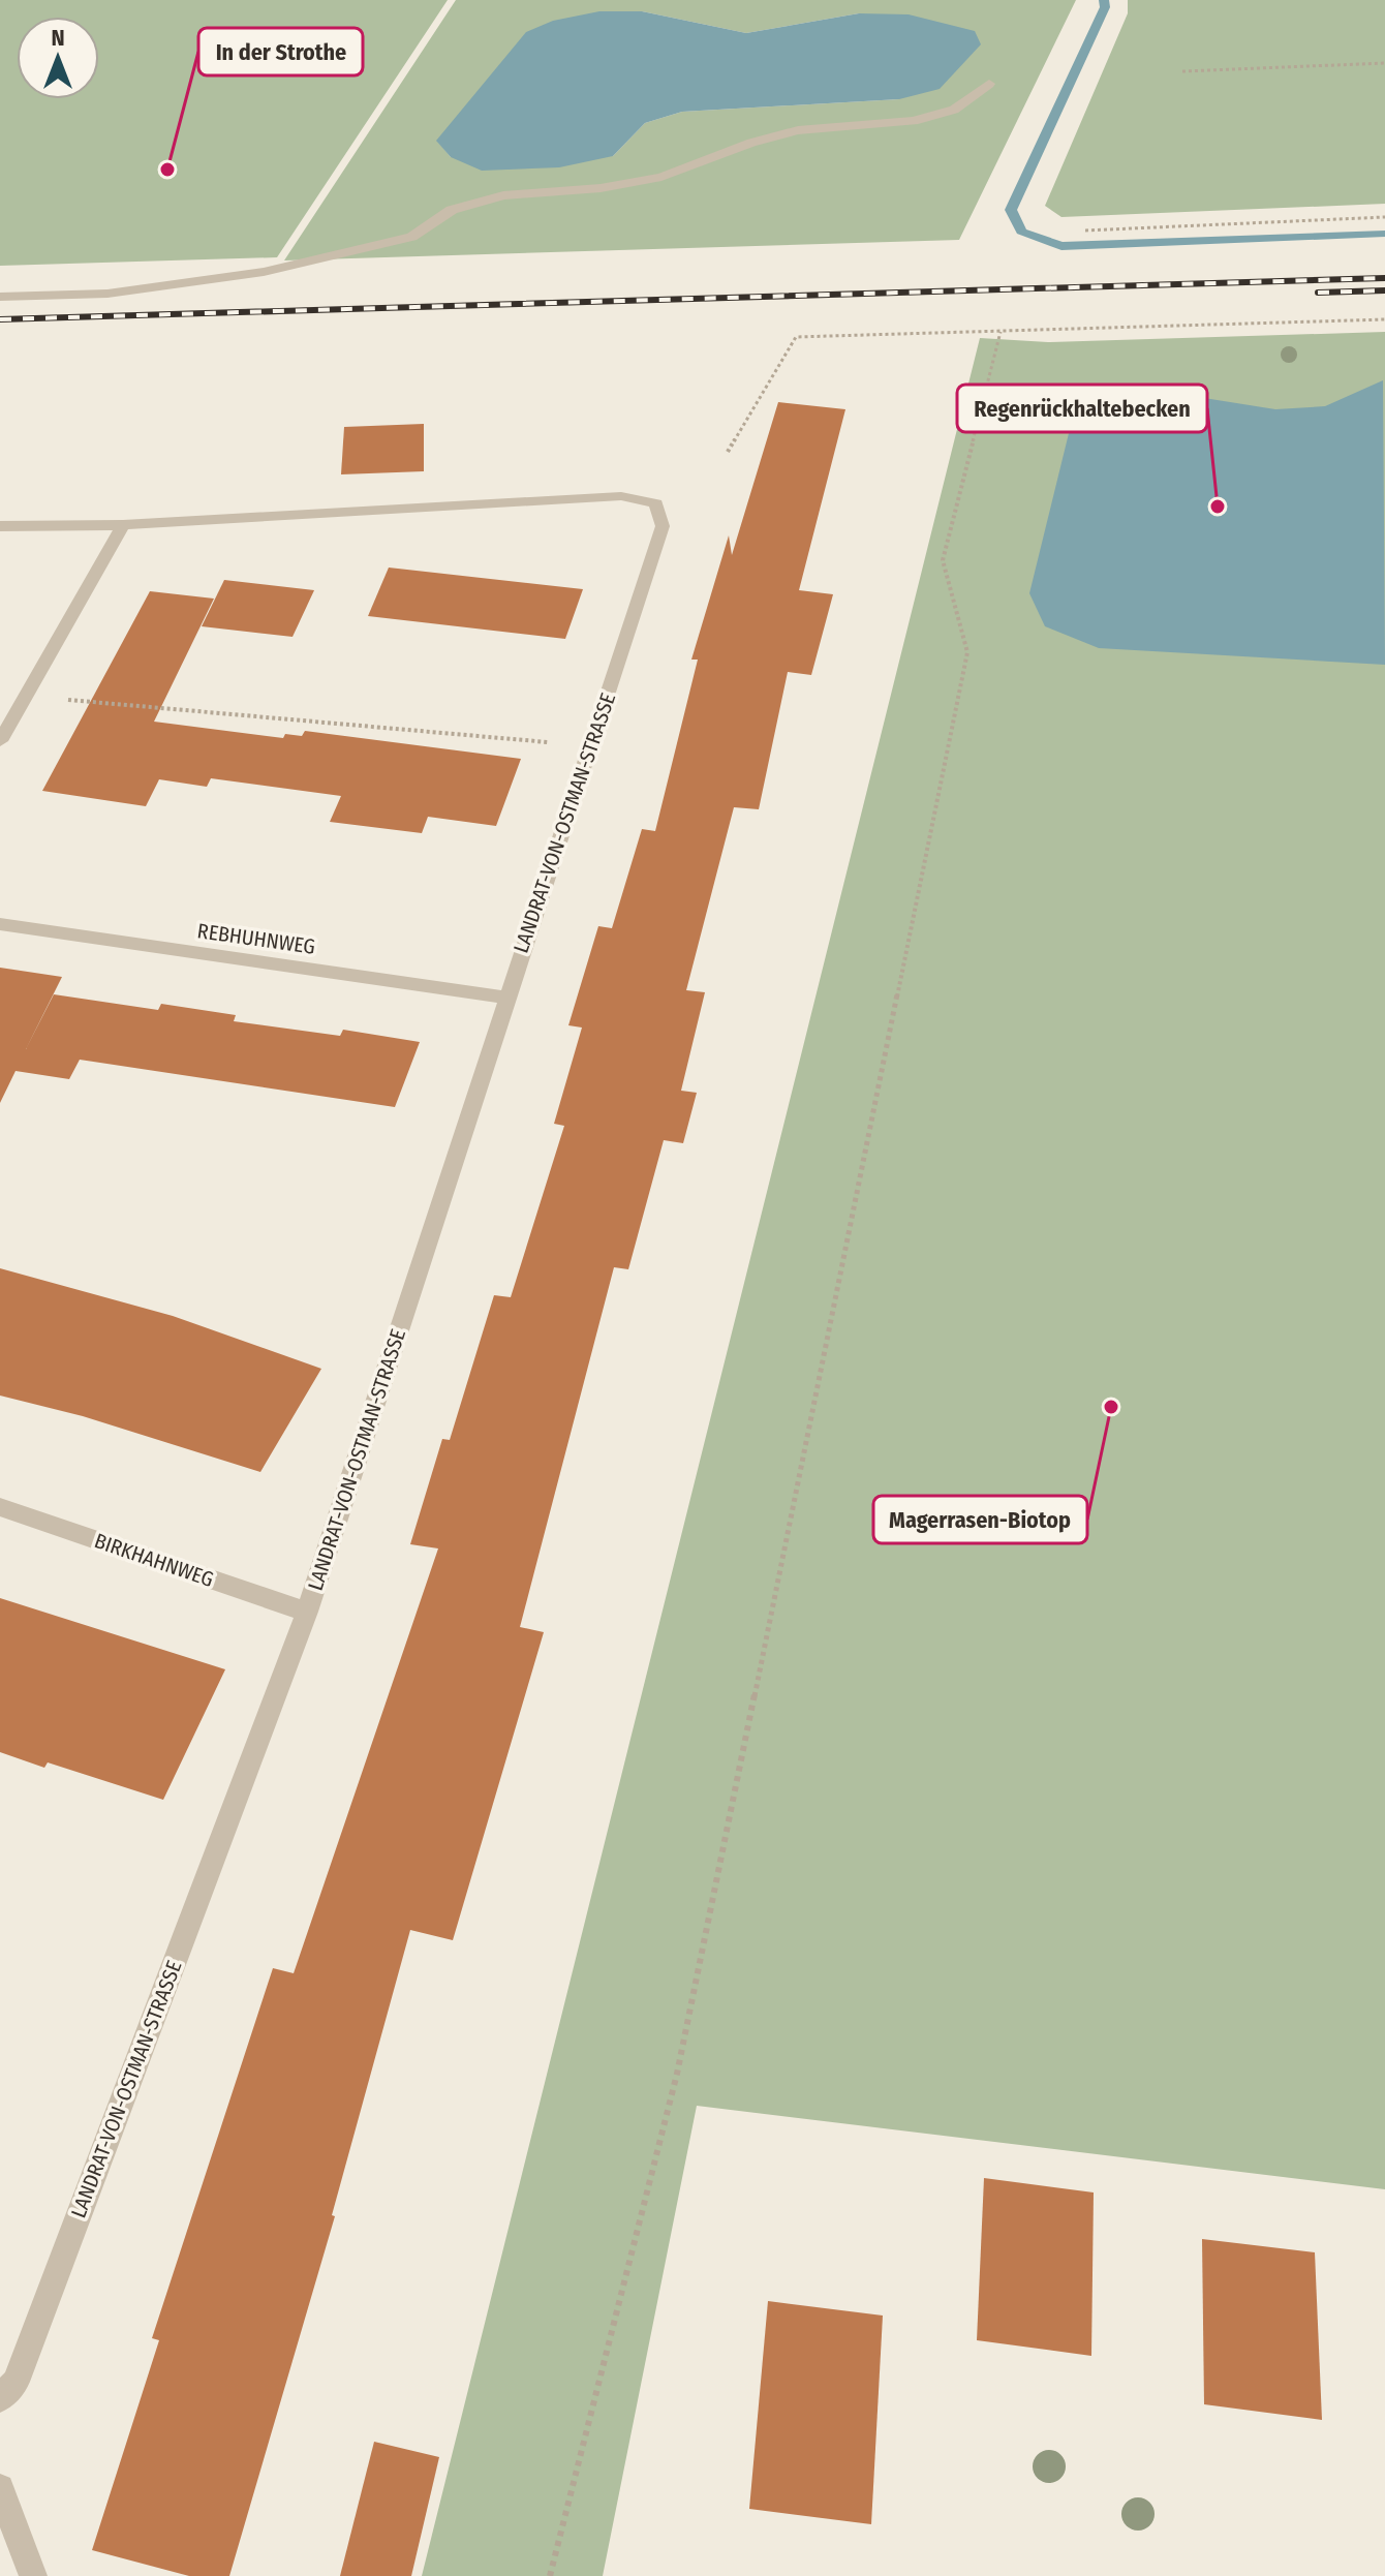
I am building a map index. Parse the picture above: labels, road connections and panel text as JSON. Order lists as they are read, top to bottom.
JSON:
{
  "streets": {
    "street": ["LANDRAT-VON-OSTMAN-STRASSE", "REBHUHNWEG", "BIRKHAHNWEG"]
  },
  "crossings": [
    ["LANDRAT-VON-OSTMAN-STRASSE", "REBHUHNWEG"],
    ["LANDRAT-VON-OSTMAN-STRASSE", "BIRKHAHNWEG"]
  ],
  "places": ["In der Strothe", "Regenrückhaltebecken", "Magerrasen-Biotop"],
  "north": "top"
}
